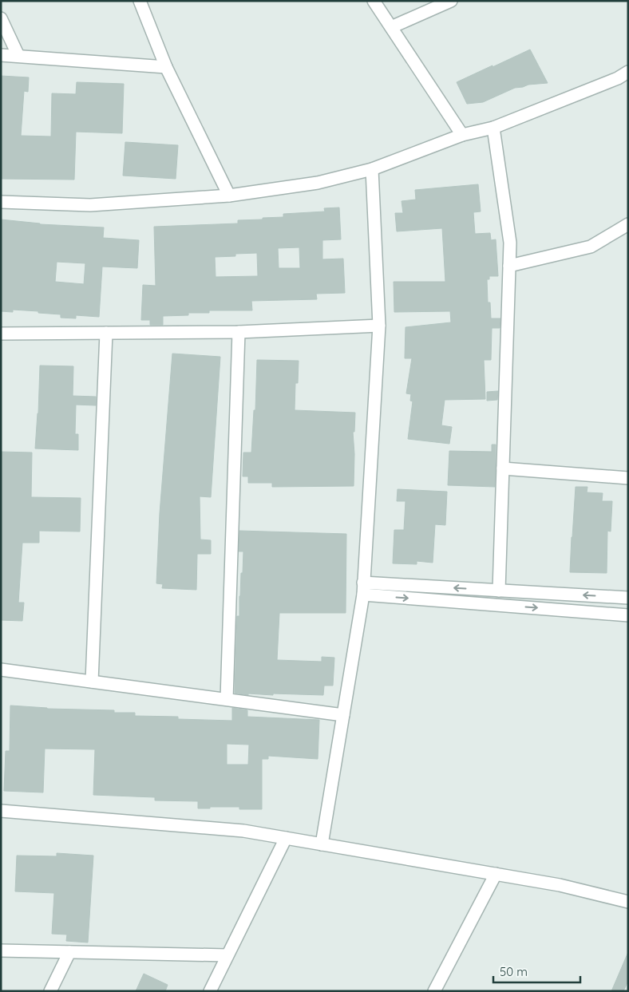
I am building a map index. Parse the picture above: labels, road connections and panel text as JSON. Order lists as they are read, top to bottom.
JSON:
{
  "scale_bar": "50 m"
}
